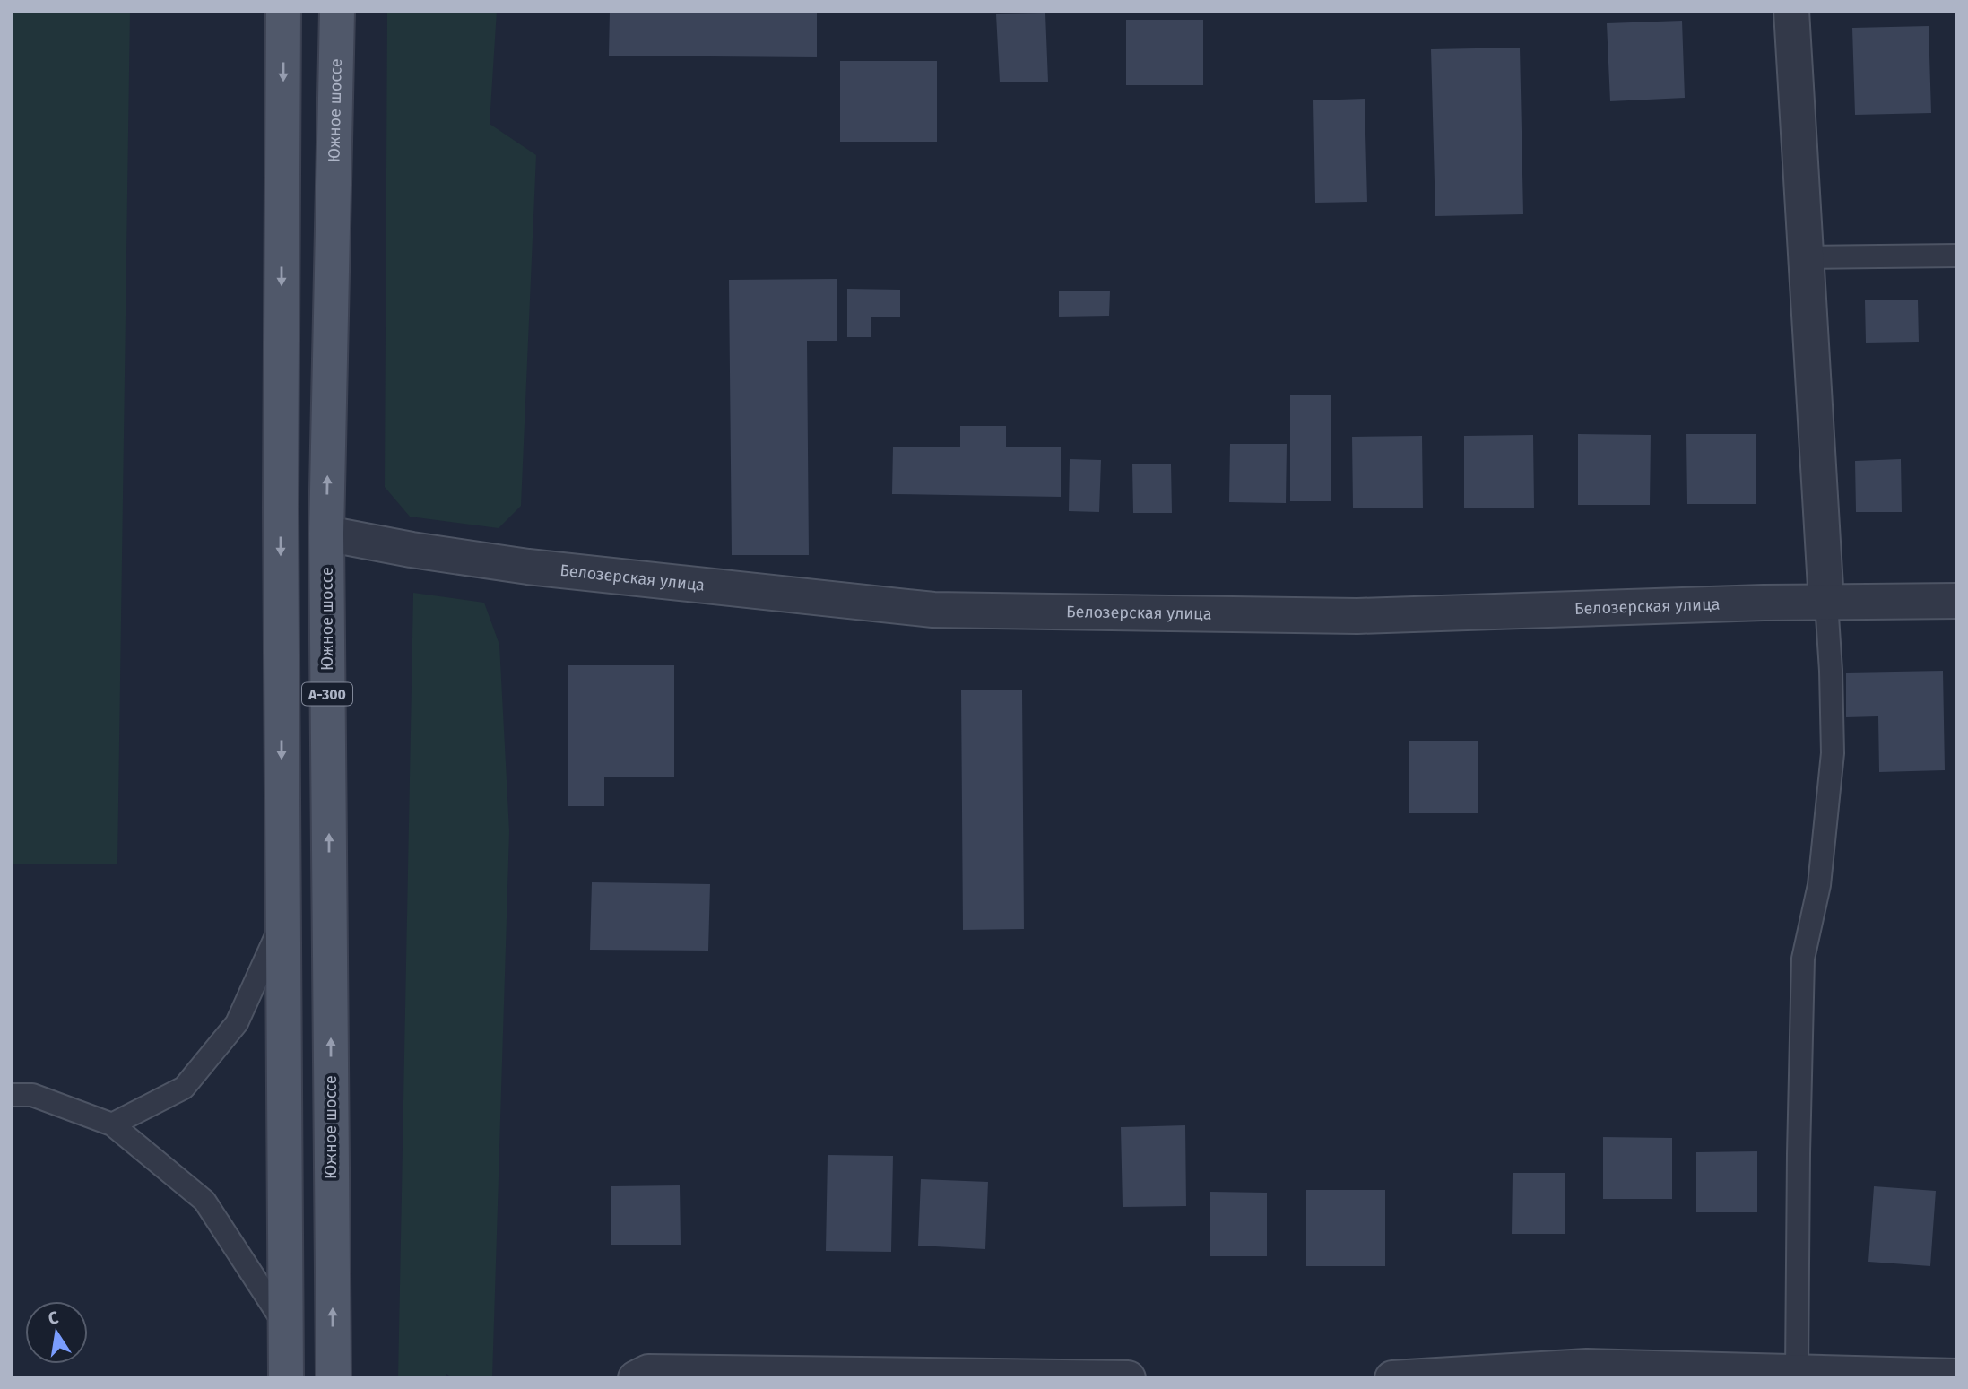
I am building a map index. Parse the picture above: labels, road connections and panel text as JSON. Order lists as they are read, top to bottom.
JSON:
{
  "streets": {
    "main road": ["Южное шоссе", "А-300"],
    "street": ["Белозерская улица"]
  },
  "crossings": [
    ["Южное шоссе", "Белозерская улица"]
  ],
  "north": "top"
}
